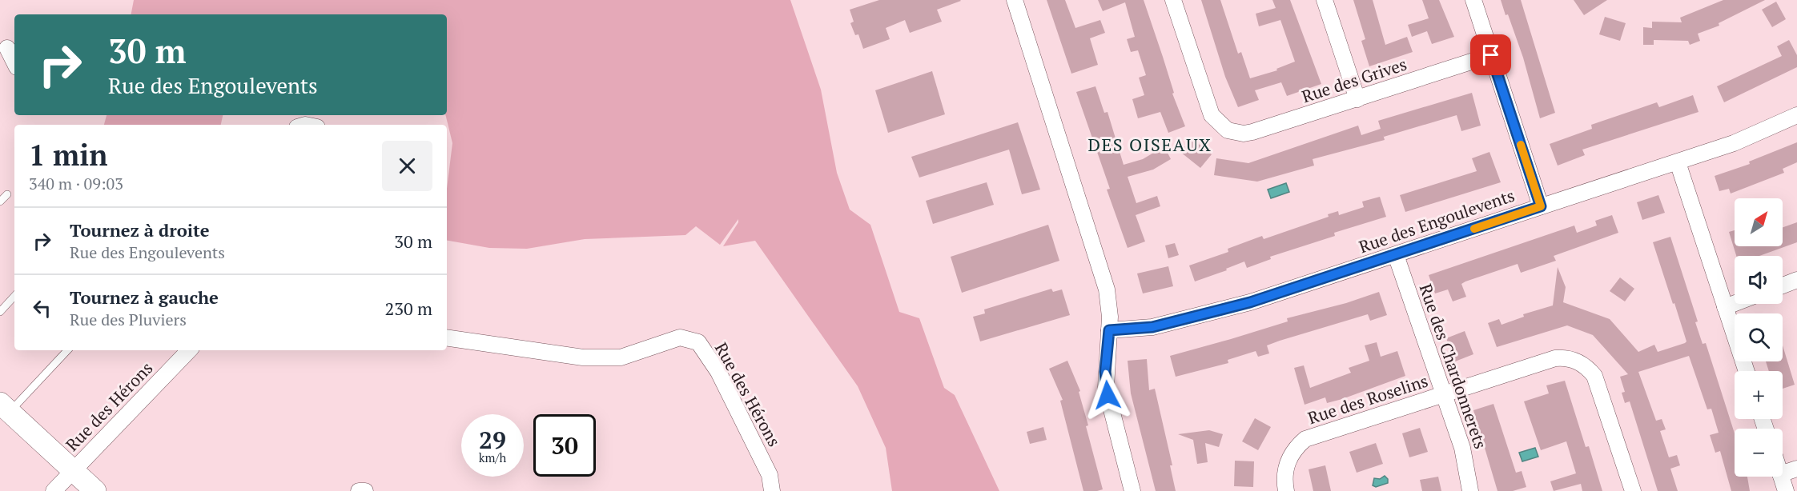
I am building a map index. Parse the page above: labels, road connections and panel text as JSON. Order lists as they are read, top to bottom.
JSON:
{
  "streets": {
    "street": [
      "Rue des Grives",
      "Rue des Engoulevents",
      "Rue des Chardonnerets",
      "Rue des Hérons",
      "Rue des Roselins"
    ]
  },
  "crossings": [
    ["Rue des Engoulevents", "Rue des Chardonnerets"],
    ["Rue des Chardonnerets", "Rue des Roselins"]
  ],
  "districts": ["DES OISEAUX"],
  "north": "top right",
  "page": {
    "turn": ["30 m", "Rue des Engoulevents"],
    "heading": ["1 min", "340 m · 09:03"],
    "map_buttons": ["+", "−"],
    "list": [
      {
        "name": "Tournez à droite",
        "note": "Rue des Engoulevents",
        "value": "30 m"
      },
      {
        "name": "Tournez à gauche",
        "note": "Rue des Pluviers",
        "value": "230 m"
      }
    ],
    "speed": "29 km/h",
    "limit": "30"
  }
}
